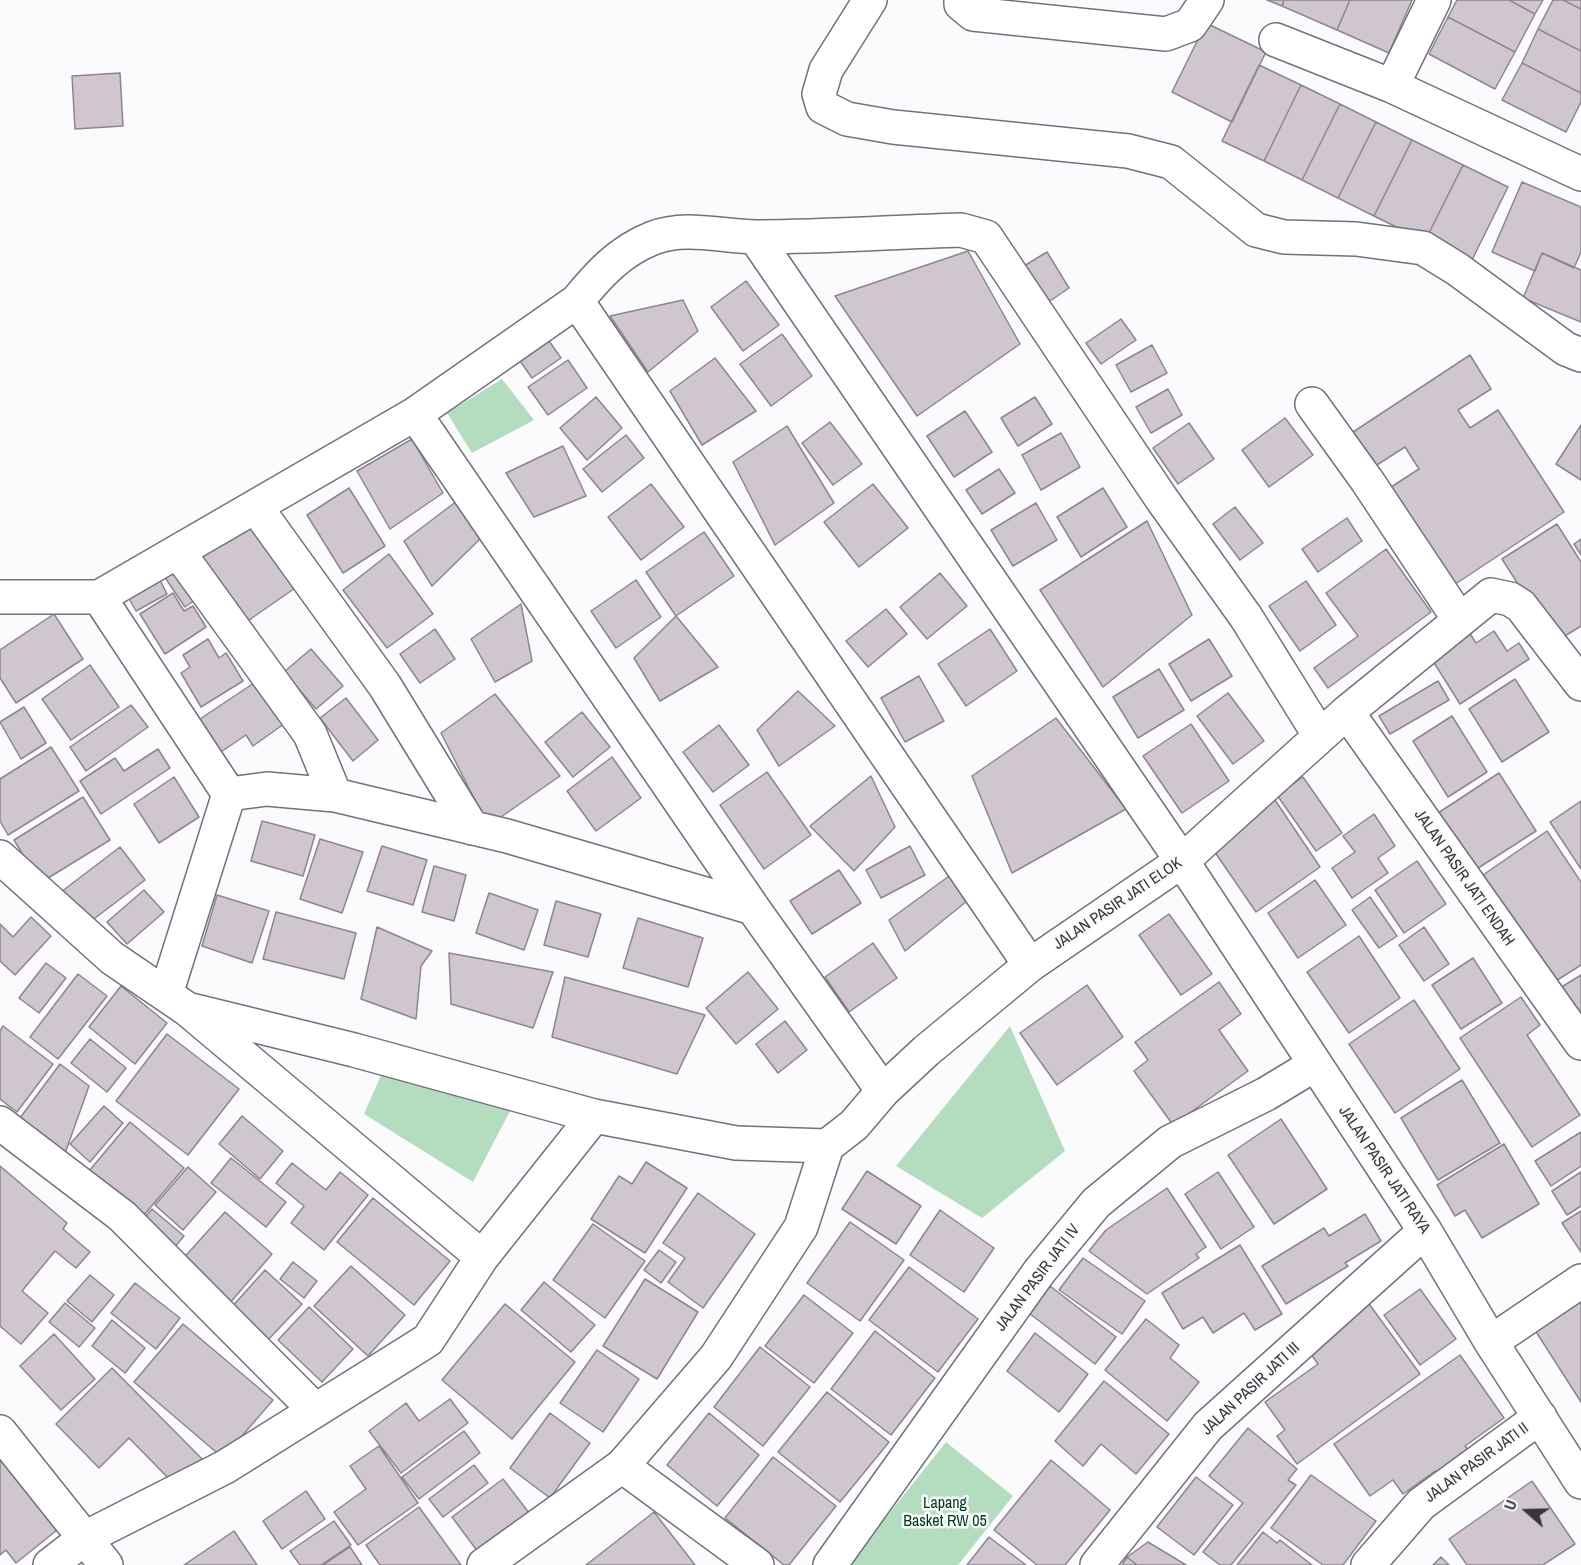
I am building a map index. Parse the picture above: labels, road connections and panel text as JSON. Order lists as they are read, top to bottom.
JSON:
{
  "streets": {
    "street": [
      "JALAN PASIR JATI ENDAH",
      "JALAN PASIR JATI ELOK",
      "JALAN PASIR JATI RAYA",
      "JALAN PASIR JATI IV",
      "JALAN PASIR JATI III",
      "JALAN PASIR JATI II"
    ]
  },
  "crossings": [
    ["JALAN PASIR JATI ENDAH", "JALAN PASIR JATI ELOK"],
    ["JALAN PASIR JATI ELOK", "JALAN PASIR JATI RAYA"],
    ["JALAN PASIR JATI RAYA", "JALAN PASIR JATI IV"],
    ["JALAN PASIR JATI RAYA", "JALAN PASIR JATI III"],
    ["JALAN PASIR JATI RAYA", "JALAN PASIR JATI II"]
  ],
  "parks": ["Lapang Basket RW 05"],
  "north": "left"
}
